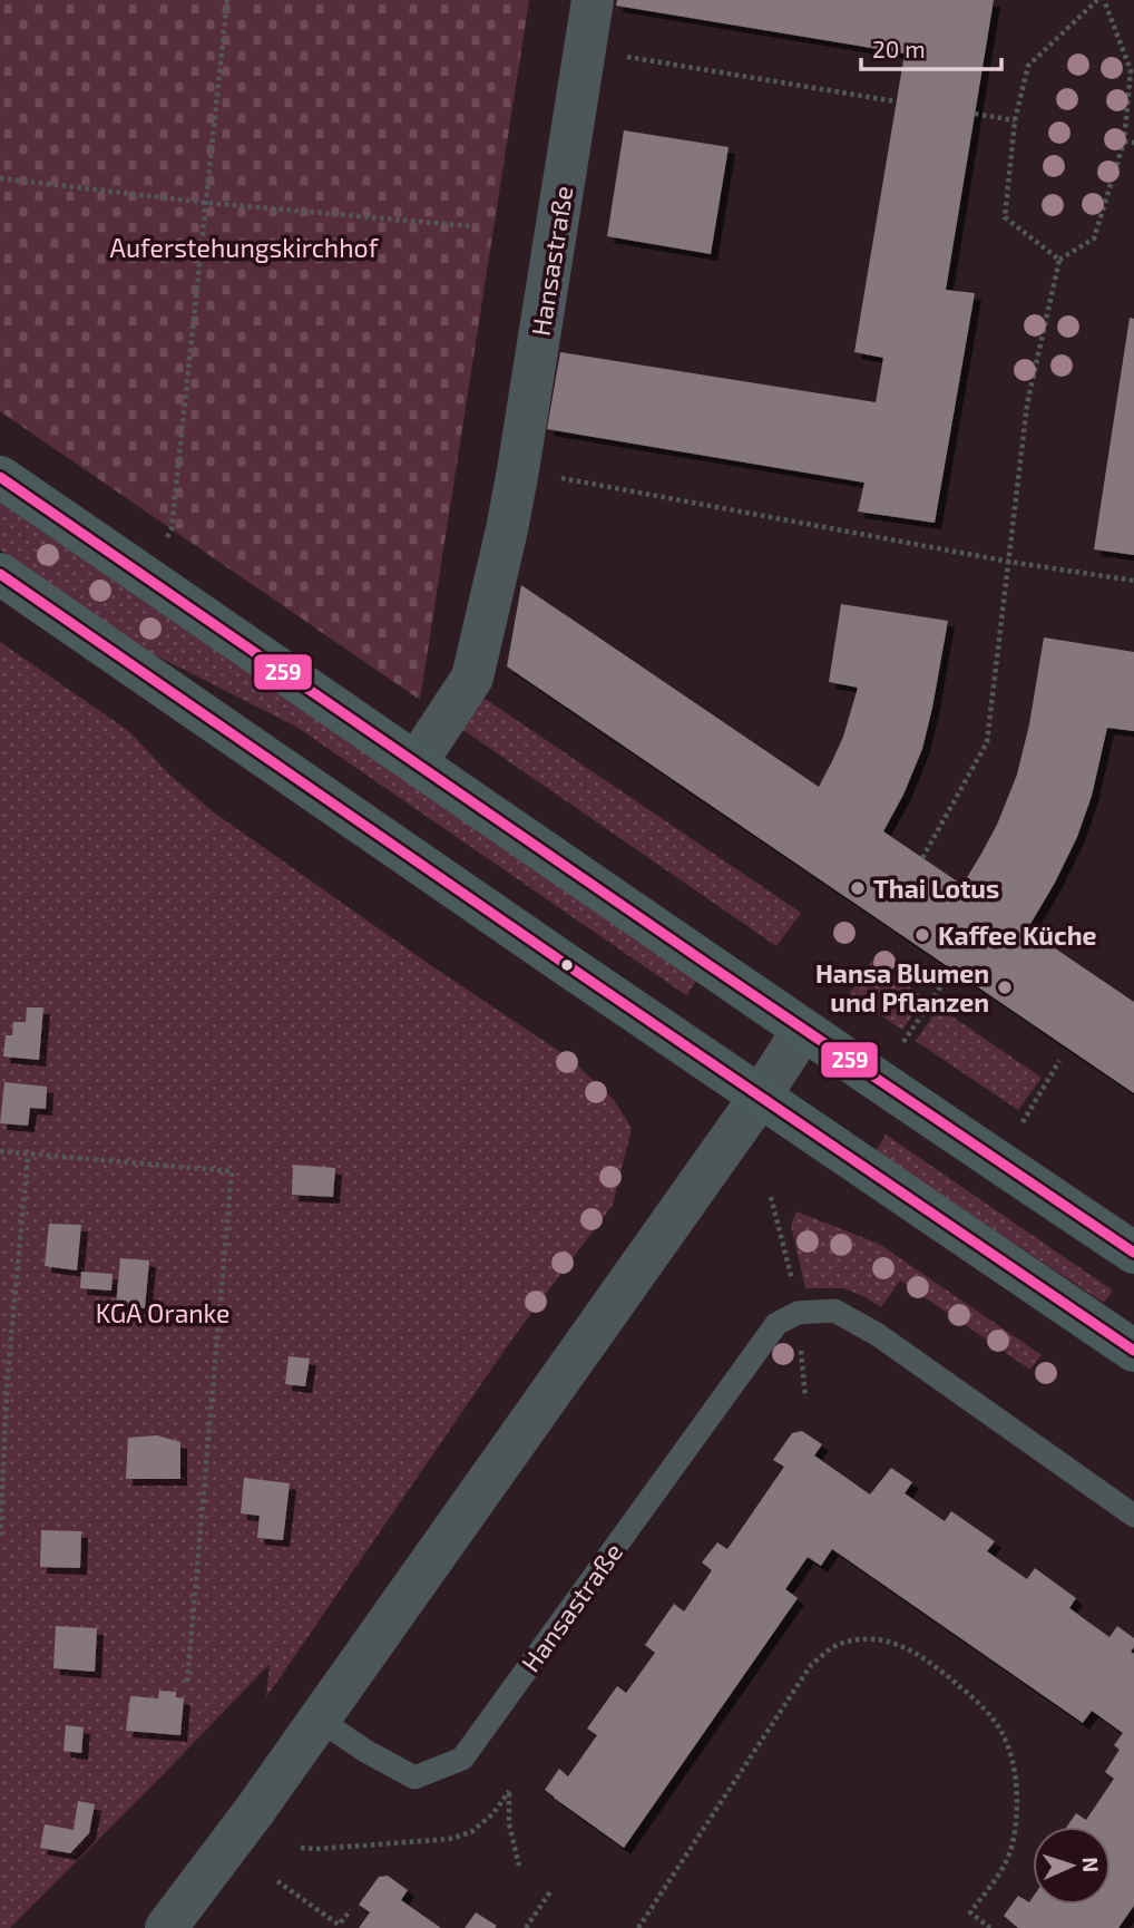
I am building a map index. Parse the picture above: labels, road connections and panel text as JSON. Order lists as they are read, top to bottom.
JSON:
{
  "streets": {
    "street": ["Hansastraße"]
  },
  "parks": ["Auferstehungskirchhof", "KGA Oranke"],
  "places": ["Thai Lotus", "Kaffee Küche", "Hansa Blumen und Pflanzen"],
  "lines": ["transit line 259"],
  "scale_bar": "20 m",
  "north": "right"
}
